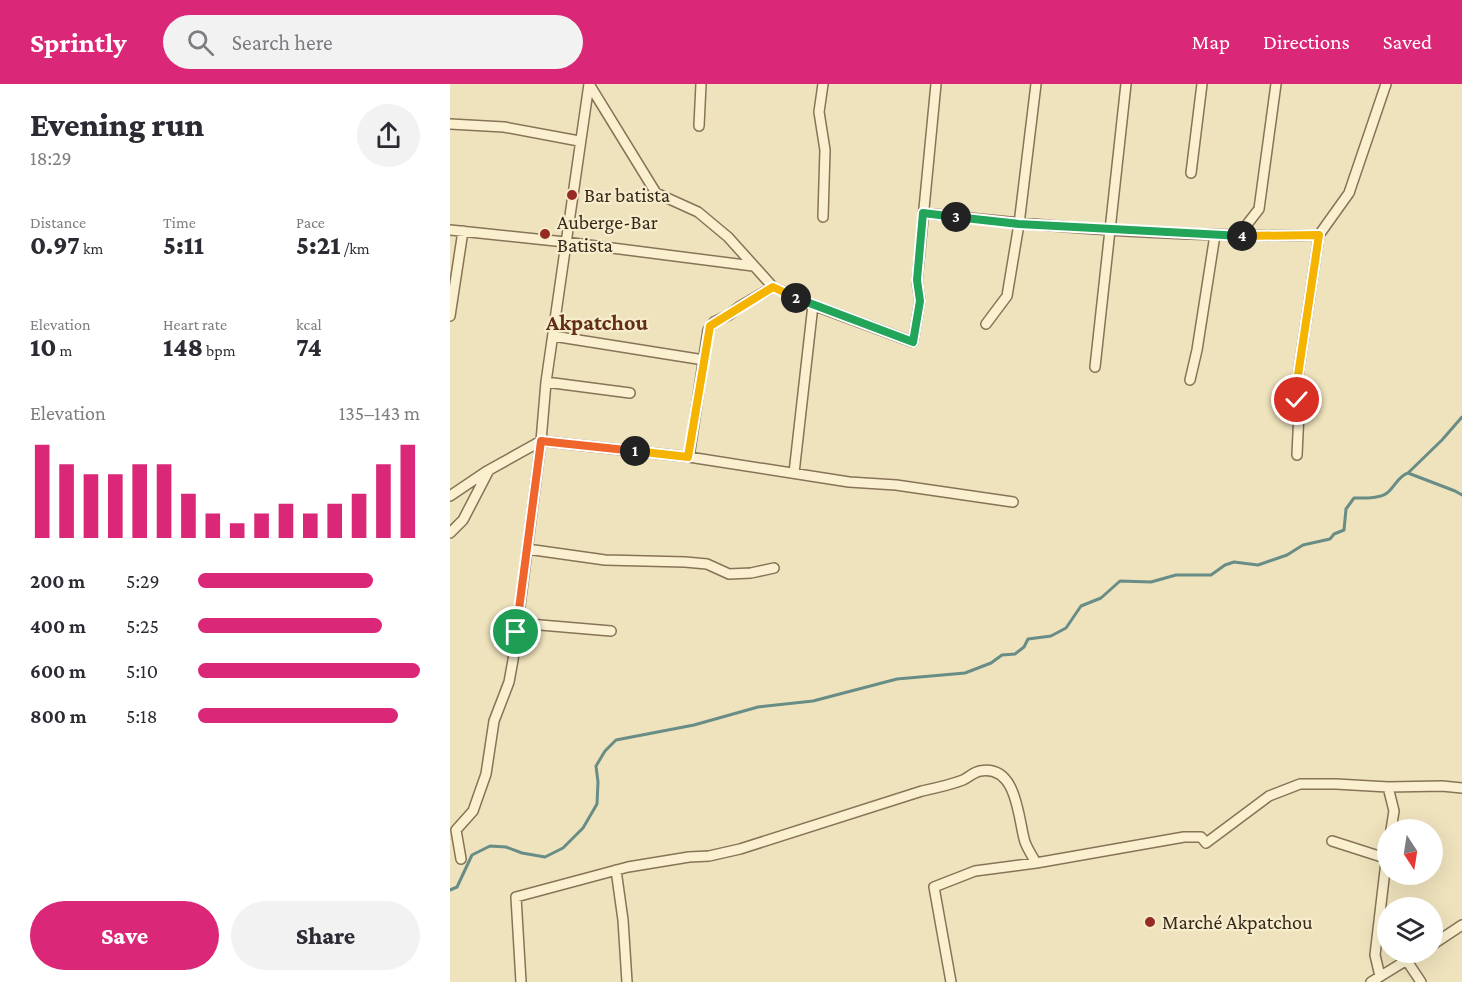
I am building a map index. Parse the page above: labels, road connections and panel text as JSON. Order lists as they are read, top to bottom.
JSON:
{
  "districts": ["Akpatchou"],
  "places": ["Bar batista", "Auberge-Bar Batista", "Marché Akpatchou"],
  "north": "bottom",
  "page": {
    "header": "Sprintly",
    "search": "Search here",
    "nav": ["Map", "Directions", "Saved"],
    "heading": ["Evening run", "18:29"],
    "stats": [
      ["Distance", "0.97 km"],
      ["Time", "5:11"],
      ["Pace", "5:21 /km"],
      ["Elevation", "10 m"],
      ["Heart rate", "148 bpm"],
      ["kcal", "74"]
    ],
    "pins": [
      "3",
      "4",
      "2",
      "1"
    ],
    "chart": ["Elevation", "135–143 m"],
    "list": [
      {
        "name": "200 m",
        "note": "5:29"
      },
      {
        "name": "400 m",
        "note": "5:25"
      },
      {
        "name": "600 m",
        "note": "5:10"
      },
      {
        "name": "800 m",
        "note": "5:18"
      }
    ],
    "buttons": ["Save", "Share"]
  }
}
